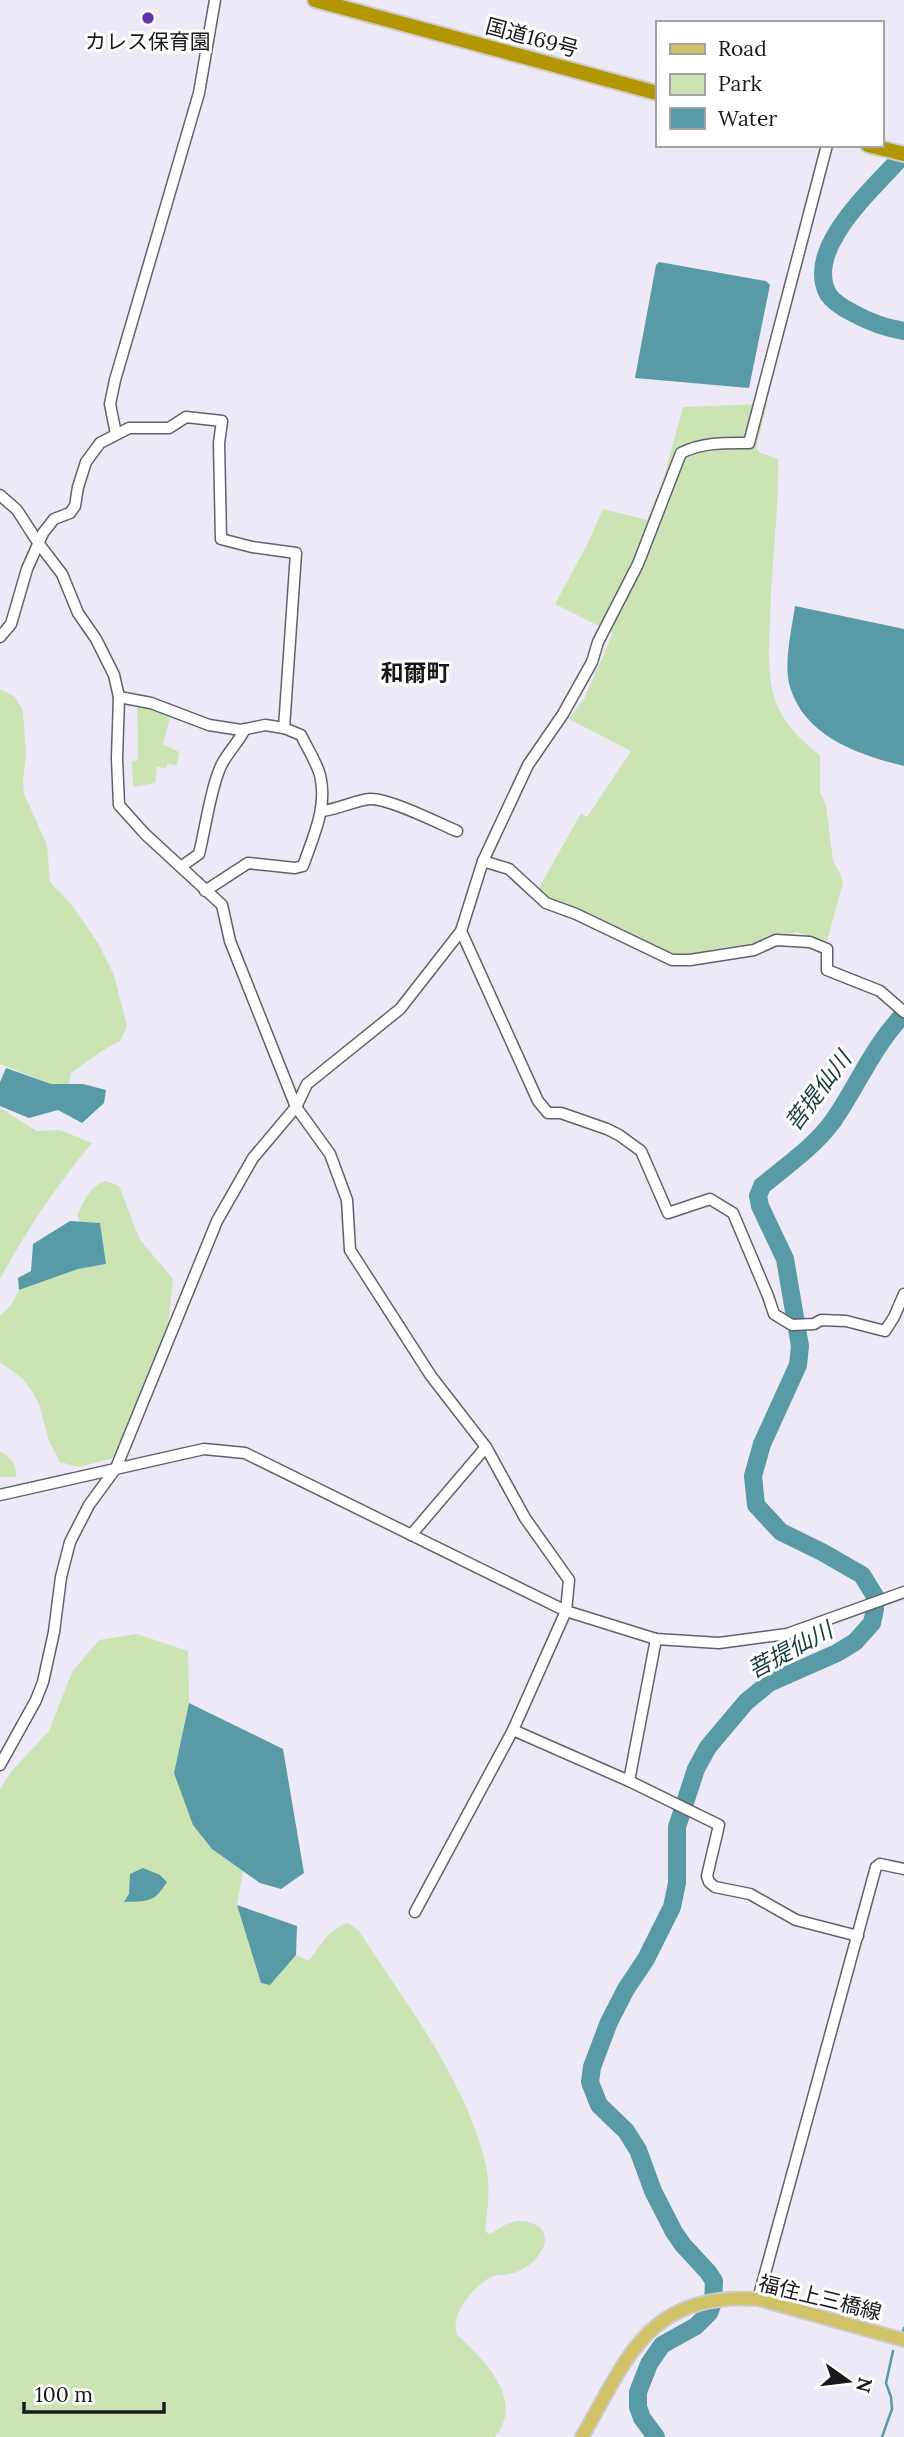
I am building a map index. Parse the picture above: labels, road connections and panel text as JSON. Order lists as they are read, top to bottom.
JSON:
{
  "streets": {
    "highway": ["国道169号"],
    "main road": ["福住上三橋線"]
  },
  "districts": ["和爾町"],
  "water": ["菩提仙川"],
  "places": ["カレス保育園"],
  "legend": ["Road", "Park", "Water"],
  "scale_bar": "100 m",
  "north": "right"
}
